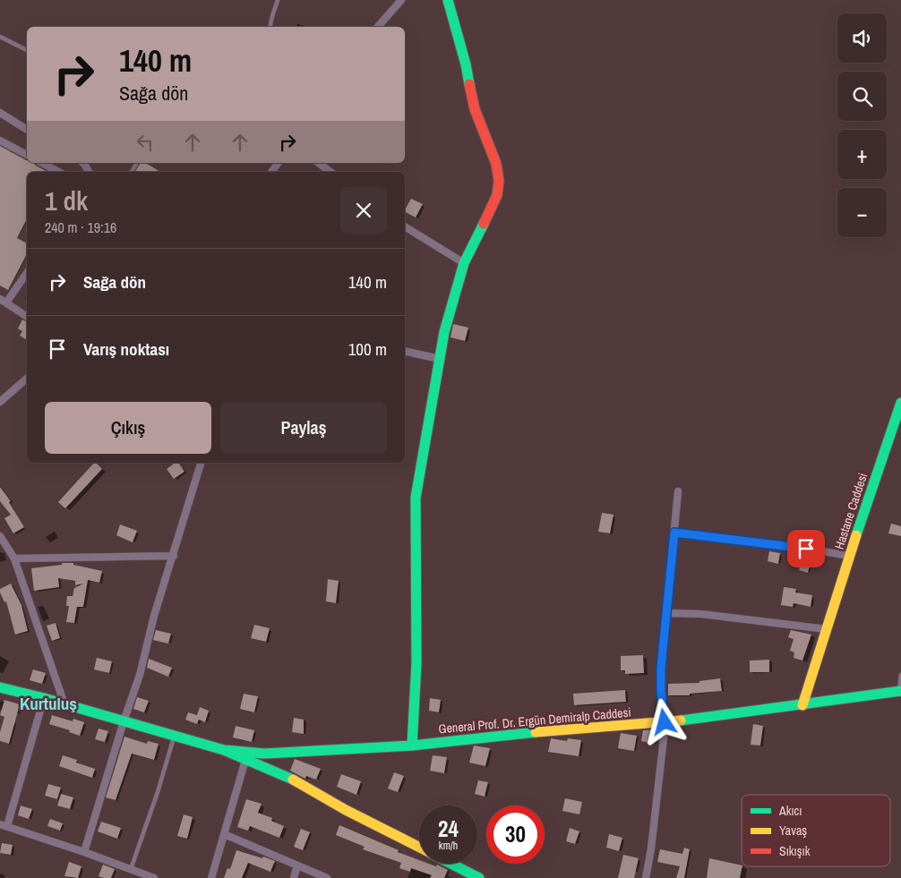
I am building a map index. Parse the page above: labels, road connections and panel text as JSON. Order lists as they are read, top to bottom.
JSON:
{
  "streets": {
    "street": ["Hastane Caddesi", "General Prof. Dr. Ergün Demiralp Caddesi"]
  },
  "crossings": [
    ["Hastane Caddesi", "General Prof. Dr. Ergün Demiralp Caddesi"]
  ],
  "districts": ["Kurtuluş"],
  "legend": ["Akıcı", "Yavaş", "Sıkışık"],
  "page": {
    "map_buttons": ["+", "−"],
    "turn": ["140 m", "Sağa dön"],
    "heading": ["1 dk", "240 m · 19:16"],
    "list": [
      {
        "name": "Sağa dön",
        "value": "140 m"
      },
      {
        "name": "Varış noktası",
        "value": "100 m"
      }
    ],
    "buttons": ["Çıkış", "Paylaş"],
    "speed": "24 km/h",
    "limit": "30"
  }
}
